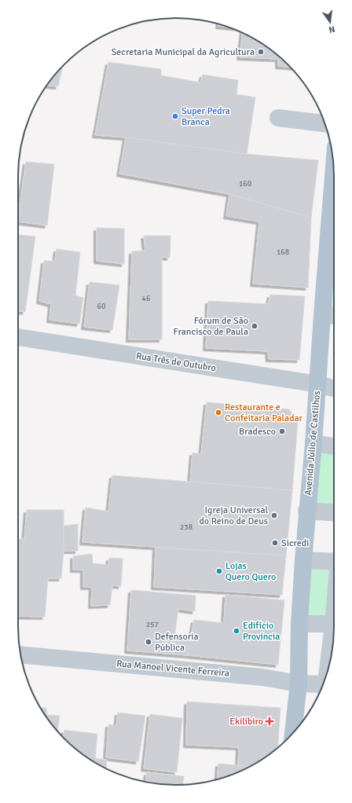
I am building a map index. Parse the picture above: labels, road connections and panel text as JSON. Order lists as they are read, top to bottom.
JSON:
{
  "streets": {
    "main road": ["Avenida Júlio de Castilhos"],
    "street": ["Rua Três de Outubro", "Rua Manoel Vicente Ferreira"]
  },
  "crossings": [
    ["Rua Três de Outubro", "Avenida Júlio de Castilhos"],
    ["Avenida Júlio de Castilhos", "Rua Manoel Vicente Ferreira"]
  ],
  "places": {
    "other": [
      "Secretaria Municipal da Agricultura",
      "Super Pedra Branca",
      "Fórum de São Francisco de Paula",
      "Restaurante e Confeitaria Paladar",
      "Bradesco",
      "Igreja Universal do Reino de Deus",
      "Sicredi",
      "Lojas Quero Quero",
      "Edifício Província",
      "Defensoria Pública"
    ],
    "health": ["Ekilíbiro"]
  },
  "house_numbers": [
    "160",
    "168",
    "46",
    "60",
    "238",
    "257"
  ],
  "north": "bottom"
}
